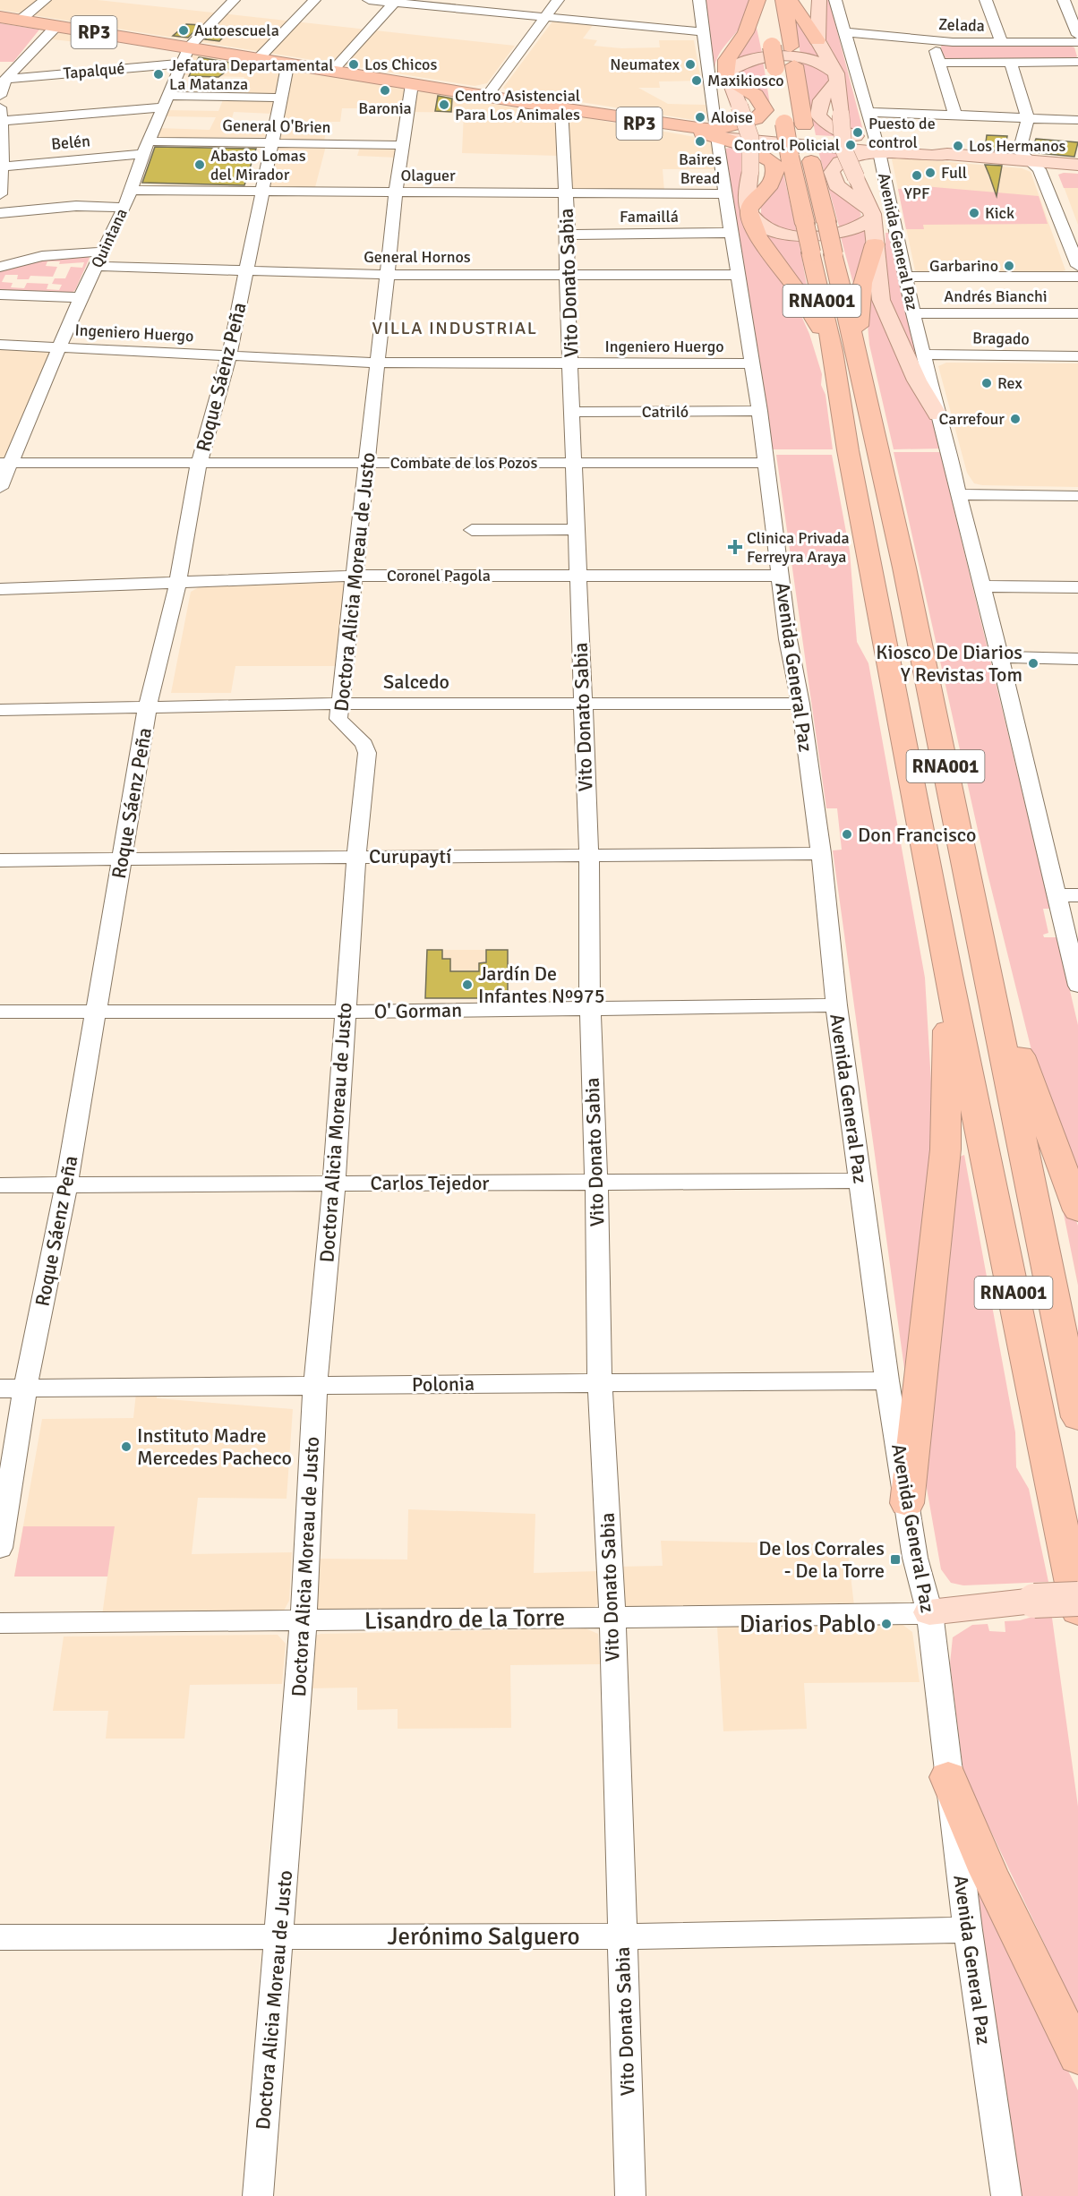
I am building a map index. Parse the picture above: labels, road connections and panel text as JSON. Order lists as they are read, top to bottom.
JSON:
{
  "streets": {
    "highway": ["RP3", "RNA001"],
    "street": [
      "Zelada",
      "Tapalqué",
      "General O'Brien",
      "Belén",
      "Olaguer",
      "Famaillá",
      "Quintana",
      "Avenida General Paz",
      "General Hornos",
      "Vito Donato Sabia",
      "Andrés Bianchi",
      "Ingeniero Huergo",
      "Bragado",
      "Roque Sáenz Peña",
      "Catriló",
      "Combate de los Pozos",
      "Coronel Pagola",
      "Doctora Alicia Moreau de Justo",
      "Salcedo",
      "Curupaytí",
      "O' Gorman",
      "Carlos Tejedor",
      "Polonia",
      "Lisandro de la Torre",
      "Jerónimo Salguero"
    ]
  },
  "crossings": [
    ["Zelada", "Avenida General Paz"],
    ["RP3", "Tapalqué"],
    ["RP3", "Quintana"],
    ["RP3", "Avenida General Paz"],
    ["RP3", "Vito Donato Sabia"],
    ["RP3", "Roque Sáenz Peña"],
    ["RP3", "Doctora Alicia Moreau de Justo"],
    ["Tapalqué", "Quintana"],
    ["General O'Brien", "Belén"],
    ["General O'Brien", "Quintana"],
    ["General O'Brien", "Roque Sáenz Peña"],
    ["General O'Brien", "Doctora Alicia Moreau de Justo"],
    ["Belén", "Quintana"],
    ["Olaguer", "Quintana"],
    ["Olaguer", "Avenida General Paz"],
    ["Olaguer", "Vito Donato Sabia"],
    ["Olaguer", "Roque Sáenz Peña"],
    ["Olaguer", "Doctora Alicia Moreau de Justo"],
    ["Famaillá", "Avenida General Paz"],
    ["Famaillá", "Vito Donato Sabia"],
    ["Quintana", "General Hornos"],
    ["Quintana", "Ingeniero Huergo"],
    ["Quintana", "Combate de los Pozos"],
    ["Avenida General Paz", "General Hornos"],
    ["Avenida General Paz", "Andrés Bianchi"],
    ["Avenida General Paz", "Ingeniero Huergo"],
    ["Avenida General Paz", "Bragado"],
    ["Avenida General Paz", "Catriló"],
    ["Avenida General Paz", "Combate de los Pozos"],
    ["Avenida General Paz", "Coronel Pagola"],
    ["Avenida General Paz", "Salcedo"],
    ["Avenida General Paz", "Curupaytí"],
    ["Avenida General Paz", "O' Gorman"],
    ["Avenida General Paz", "Carlos Tejedor"],
    ["Avenida General Paz", "Polonia"],
    ["Avenida General Paz", "Lisandro de la Torre"],
    ["Avenida General Paz", "Jerónimo Salguero"],
    ["General Hornos", "Vito Donato Sabia"],
    ["General Hornos", "Roque Sáenz Peña"],
    ["General Hornos", "Doctora Alicia Moreau de Justo"],
    ["Vito Donato Sabia", "Ingeniero Huergo"],
    ["Vito Donato Sabia", "Catriló"],
    ["Vito Donato Sabia", "Combate de los Pozos"],
    ["Vito Donato Sabia", "Coronel Pagola"],
    ["Vito Donato Sabia", "Salcedo"],
    ["Vito Donato Sabia", "Curupaytí"],
    ["Vito Donato Sabia", "O' Gorman"],
    ["Vito Donato Sabia", "Carlos Tejedor"],
    ["Vito Donato Sabia", "Polonia"],
    ["Vito Donato Sabia", "Lisandro de la Torre"],
    ["Vito Donato Sabia", "Jerónimo Salguero"],
    ["Ingeniero Huergo", "Roque Sáenz Peña"],
    ["Ingeniero Huergo", "Doctora Alicia Moreau de Justo"],
    ["Roque Sáenz Peña", "Combate de los Pozos"],
    ["Roque Sáenz Peña", "Coronel Pagola"],
    ["Roque Sáenz Peña", "Salcedo"],
    ["Roque Sáenz Peña", "Curupaytí"],
    ["Roque Sáenz Peña", "O' Gorman"],
    ["Roque Sáenz Peña", "Carlos Tejedor"],
    ["Roque Sáenz Peña", "Polonia"],
    ["Combate de los Pozos", "Doctora Alicia Moreau de Justo"],
    ["Coronel Pagola", "Doctora Alicia Moreau de Justo"],
    ["Doctora Alicia Moreau de Justo", "Salcedo"],
    ["Doctora Alicia Moreau de Justo", "Curupaytí"],
    ["Doctora Alicia Moreau de Justo", "O' Gorman"],
    ["Doctora Alicia Moreau de Justo", "Carlos Tejedor"],
    ["Doctora Alicia Moreau de Justo", "Polonia"],
    ["Doctora Alicia Moreau de Justo", "Lisandro de la Torre"],
    ["Doctora Alicia Moreau de Justo", "Jerónimo Salguero"]
  ],
  "districts": ["VILLA INDUSTRIAL"],
  "places": {
    "other": [
      "Autoescuela",
      "Los Chicos",
      "Neumatex",
      "Jefatura Departamental La Matanza",
      "Maxikiosco",
      "Baronia",
      "Centro Asistencial Para Los Animales",
      "Aloise",
      "Puesto de control",
      "Baires Bread",
      "Control Policial",
      "Los Hermanos",
      "Abasto Lomas del Mirador",
      "Full",
      "YPF",
      "Kick",
      "Garbarino",
      "Rex",
      "Carrefour",
      "Kiosco De Diarios Y Revistas Tom",
      "Don Francisco",
      "Jardín De Infantes Nº975",
      "Instituto Madre Mercedes Pacheco",
      "Diarios Pablo"
    ],
    "health": ["Clinica Privada Ferreyra Araya"],
    "transit": ["De los Corrales - De la Torre"]
  }
}
